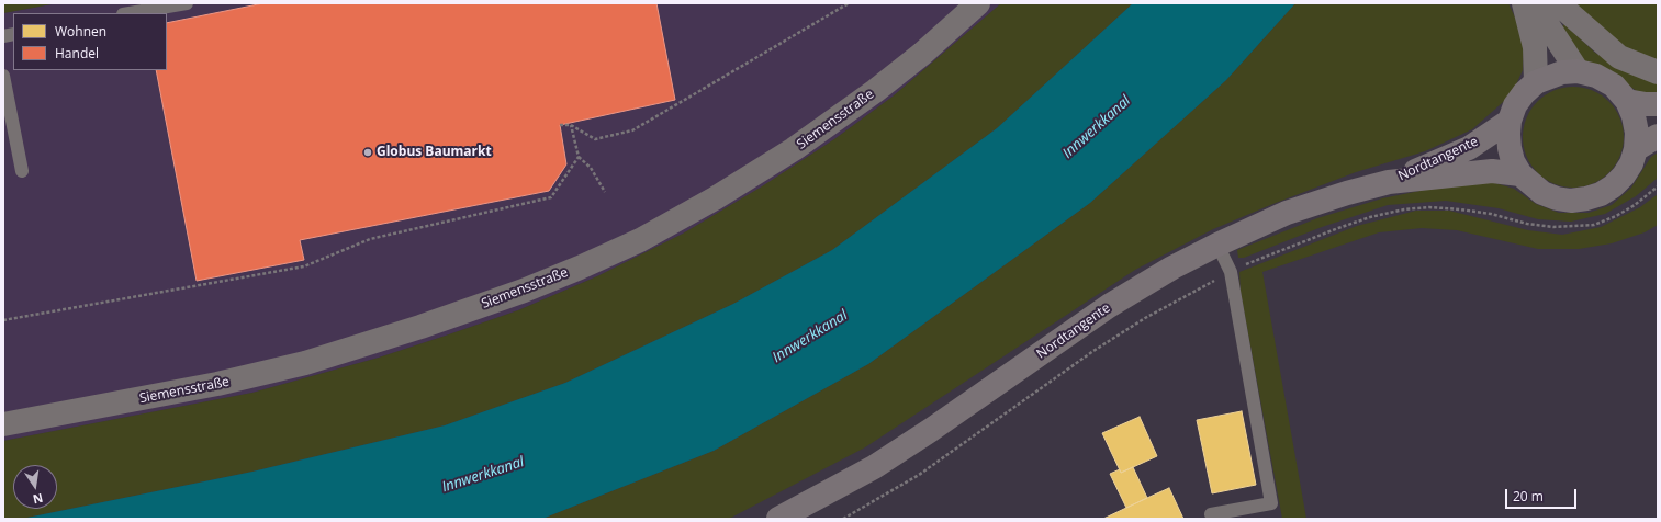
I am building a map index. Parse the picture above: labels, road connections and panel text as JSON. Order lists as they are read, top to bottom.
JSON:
{
  "streets": {
    "main road": ["Nordtangente"],
    "street": ["Siemensstraße"]
  },
  "water": ["Innwerkkanal"],
  "places": ["Globus Baumarkt"],
  "legend": ["Wohnen", "Handel"],
  "scale_bar": "20 m",
  "north": "bottom"
}
